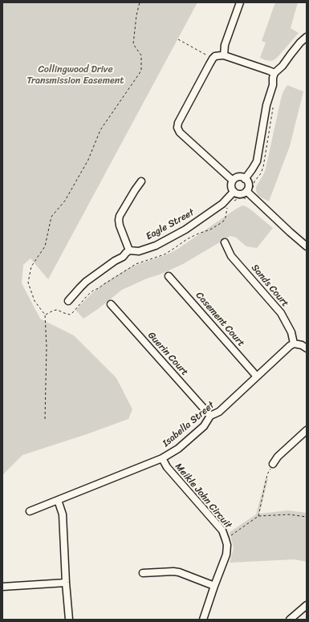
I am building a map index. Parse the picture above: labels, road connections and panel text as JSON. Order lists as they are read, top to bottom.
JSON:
{
  "streets": {
    "street": [
      "Eagle Street",
      "Sands Court",
      "Casement Court",
      "Guerin Court",
      "Isabella Street",
      "Meikle John Circuit"
    ]
  },
  "crossings": [
    ["Sands Court", "Isabella Street"],
    ["Casement Court", "Isabella Street"],
    ["Guerin Court", "Isabella Street"],
    ["Isabella Street", "Meikle John Circuit"]
  ],
  "parks": ["Collingwood Drive Transmission Easement"]
}
